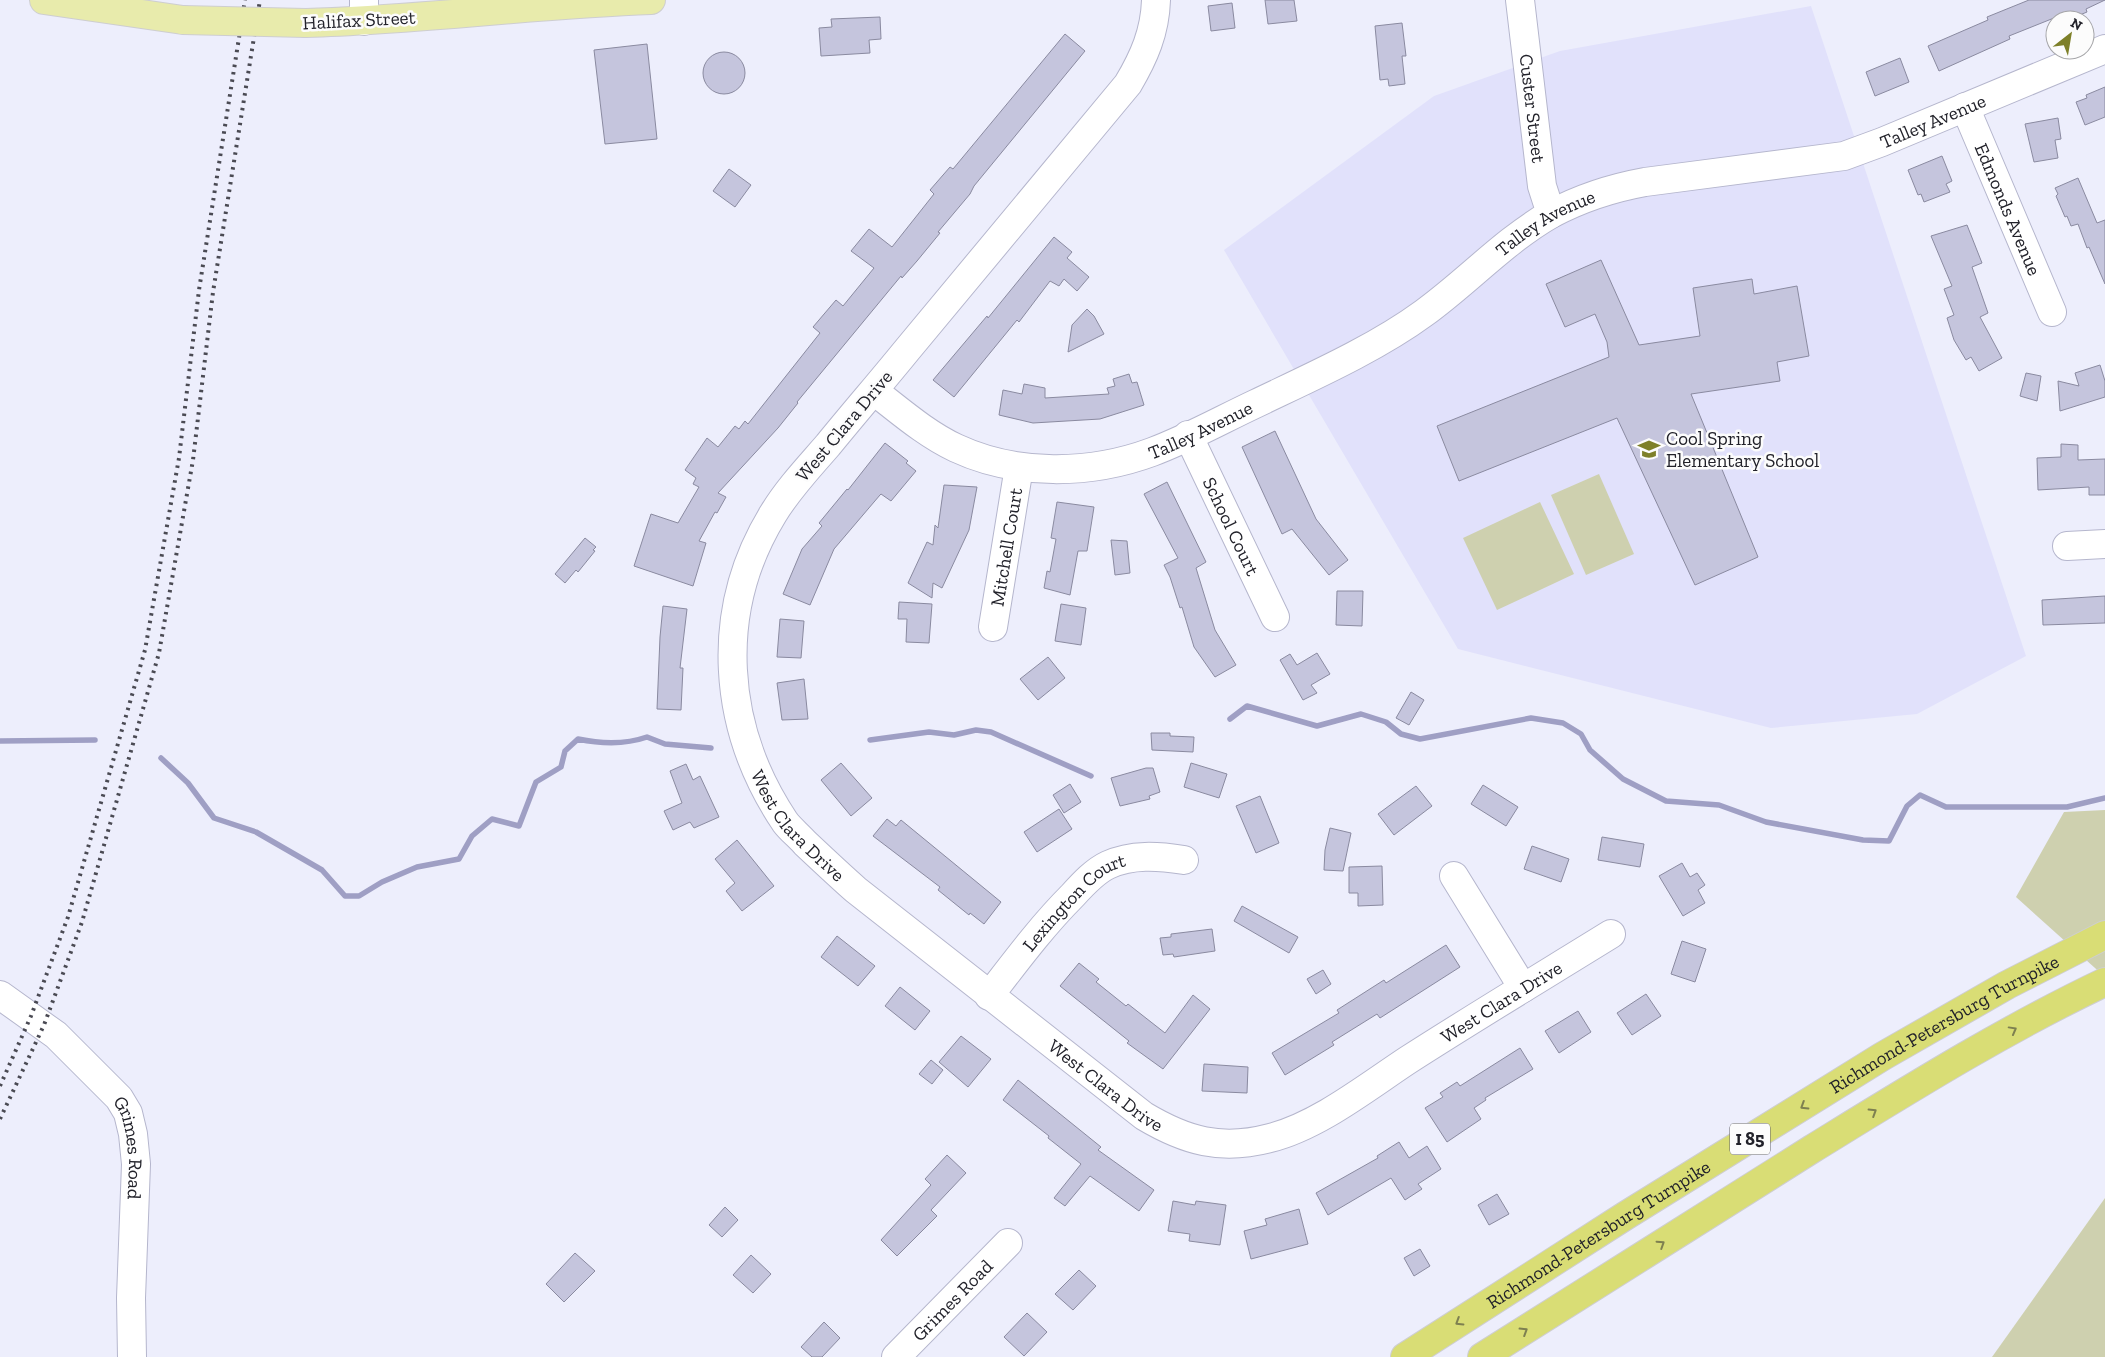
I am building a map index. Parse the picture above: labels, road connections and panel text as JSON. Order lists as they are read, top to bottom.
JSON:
{
  "streets": {
    "highway": ["Richmond-Petersburg Turnpike", "I 85"],
    "main road": ["Halifax Street"],
    "street": [
      "Custer Street",
      "Talley Avenue",
      "Edmonds Avenue",
      "West Clara Drive",
      "School Court",
      "Mitchell Court",
      "Lexington Court",
      "Grimes Road"
    ]
  },
  "crossings": [
    ["Custer Street", "Talley Avenue"],
    ["Talley Avenue", "Edmonds Avenue"],
    ["Talley Avenue", "School Court"],
    ["Talley Avenue", "Mitchell Court"],
    ["West Clara Drive", "Lexington Court"]
  ],
  "places": {
    "school or university": ["Cool Spring Elementary School"]
  },
  "north": "top right"
}
